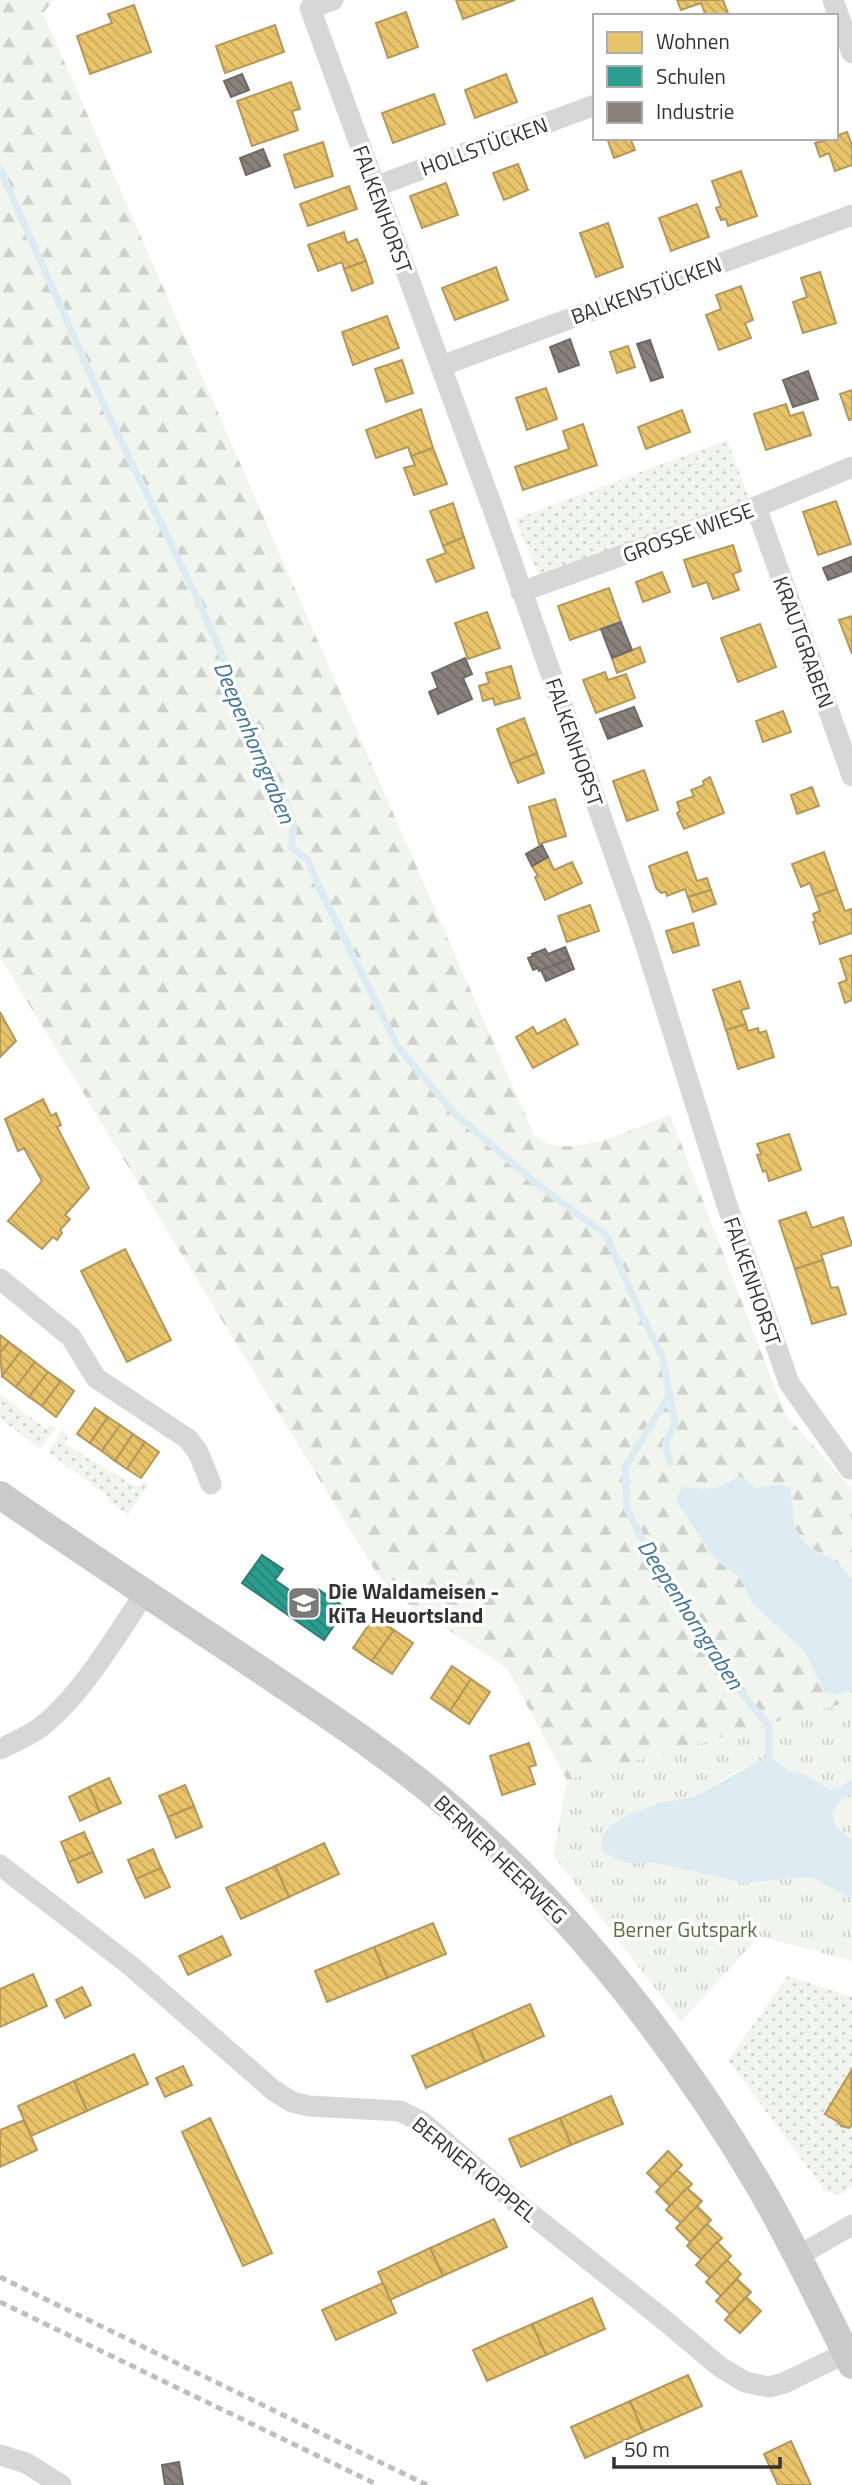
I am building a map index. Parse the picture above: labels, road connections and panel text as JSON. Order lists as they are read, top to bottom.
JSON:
{
  "streets": {
    "main road": ["BERNER HEERWEG"],
    "street": [
      "HOLLSTÜCKEN",
      "FALKENHORST",
      "BALKENSTÜCKEN",
      "GROSSE WIESE",
      "KRAUTGRABEN",
      "BERNER KOPPEL"
    ]
  },
  "crossings": [
    ["HOLLSTÜCKEN", "FALKENHORST"],
    ["FALKENHORST", "BALKENSTÜCKEN"],
    ["FALKENHORST", "GROSSE WIESE"],
    ["GROSSE WIESE", "KRAUTGRABEN"],
    ["BERNER HEERWEG", "BERNER KOPPEL"]
  ],
  "water": ["Deepenhorngraben"],
  "parks": ["Berner Gutspark"],
  "places": {
    "school or university": ["Die Waldameisen - KiTa Heuortsland"]
  },
  "legend": ["Wohnen", "Schulen", "Industrie"],
  "scale_bar": "50 m"
}
